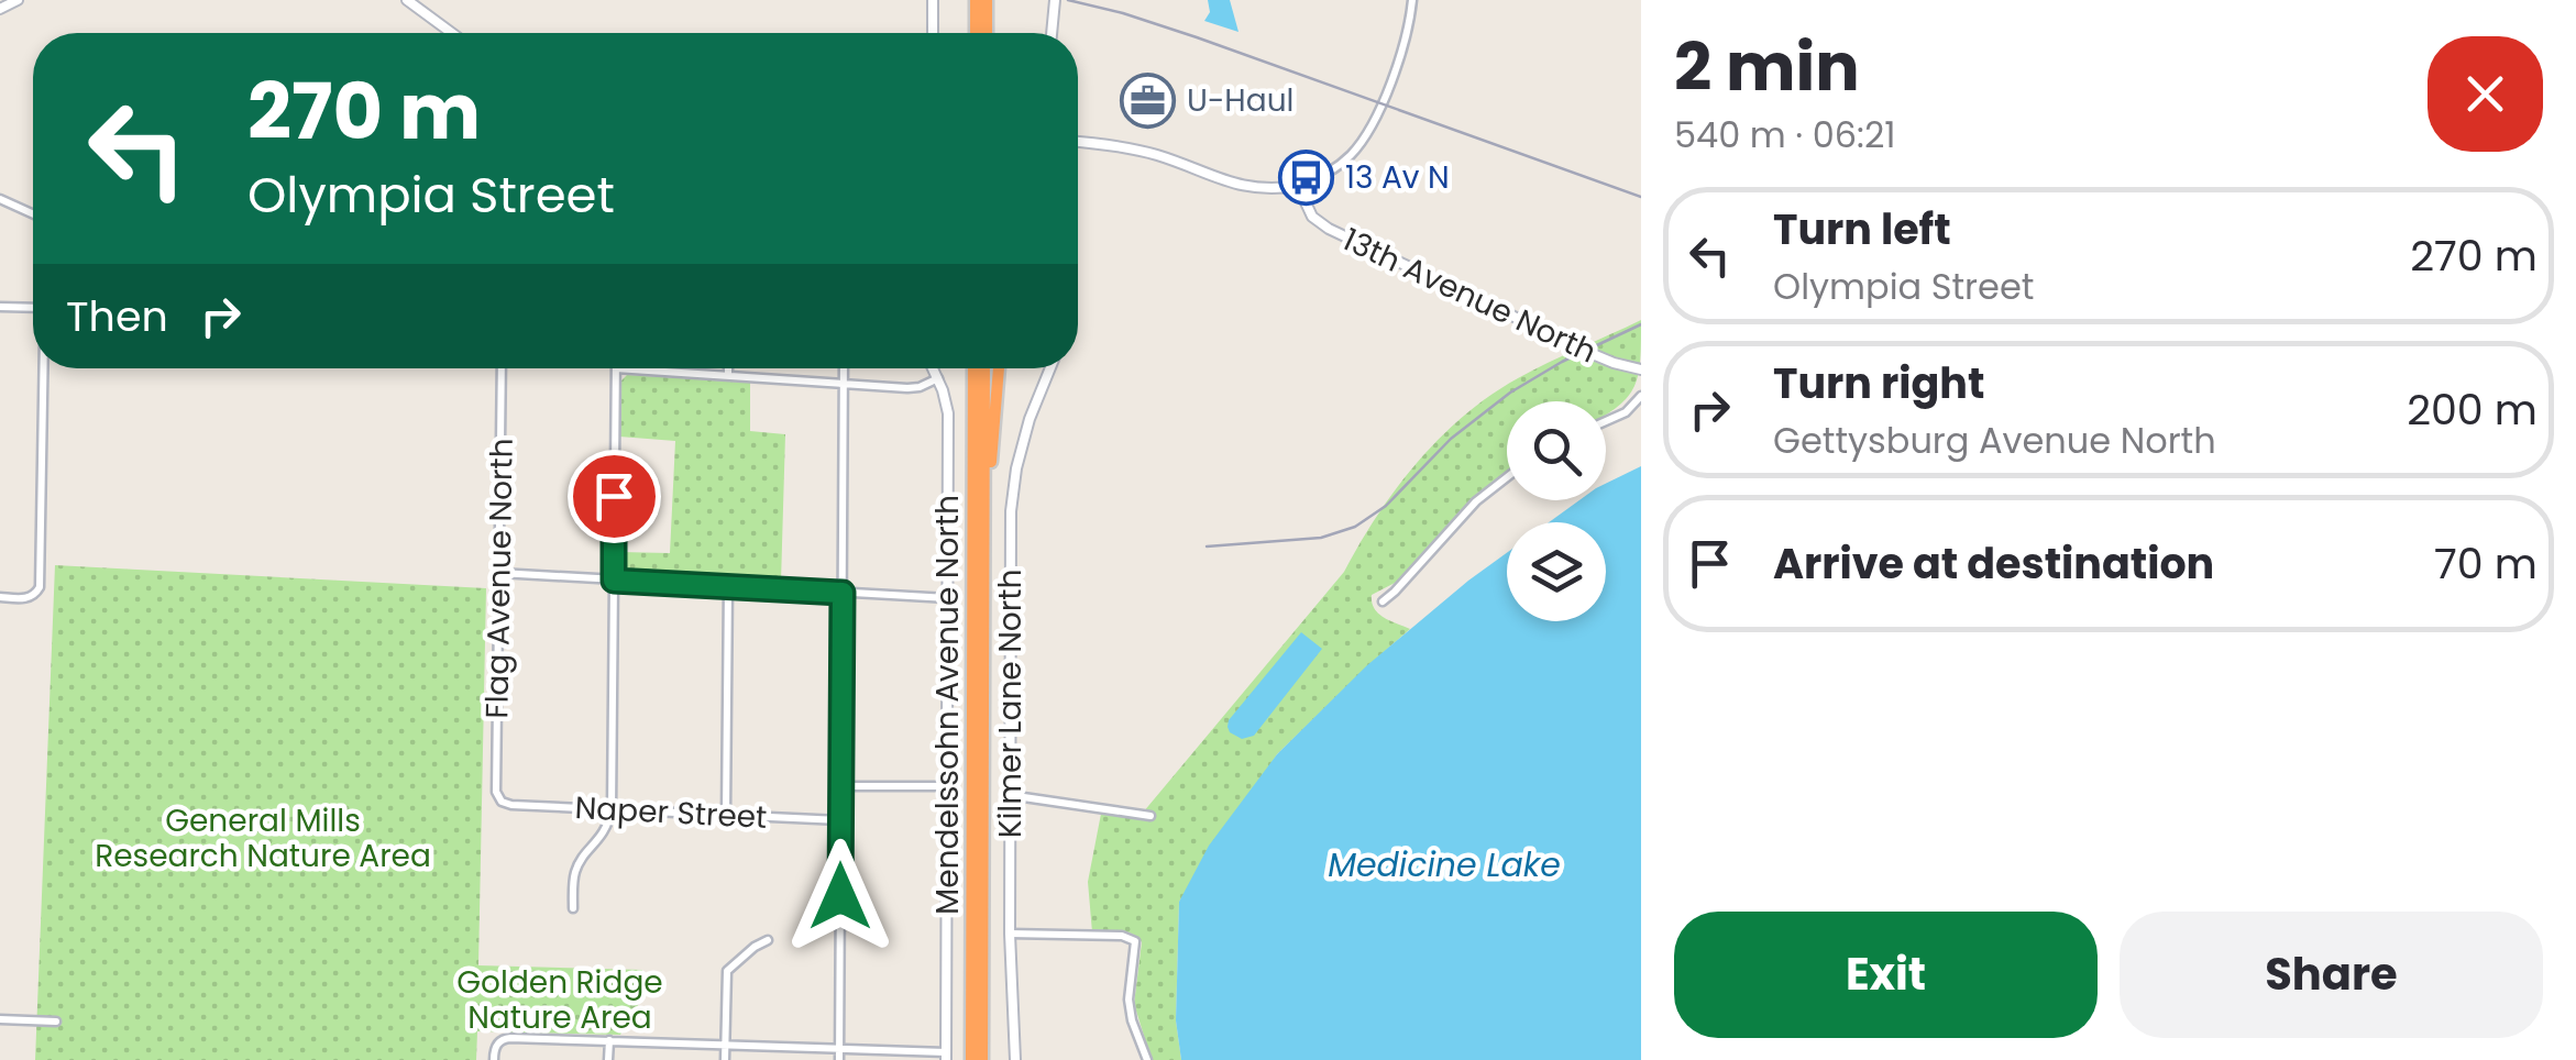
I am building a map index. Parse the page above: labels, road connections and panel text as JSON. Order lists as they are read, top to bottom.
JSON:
{
  "streets": {
    "street": [
      "13th Avenue North",
      "Flag Avenue North",
      "Kilmer Lane North",
      "Mendelssohn Avenue North",
      "Naper Street"
    ]
  },
  "crossings": [
    ["Flag Avenue North", "Naper Street"]
  ],
  "water": ["Medicine Lake"],
  "parks": ["General Mills Research Nature Area", "Golden Ridge Nature Area"],
  "places": {
    "office": ["U-Haul"],
    "bus stop": ["13 Av N"]
  },
  "page": {
    "heading": ["2 min", "540 m · 06:21"],
    "turn": ["270 m", "Olympia Street"],
    "list": [
      {
        "name": "Turn left",
        "note": "Olympia Street",
        "value": "270 m"
      },
      {
        "name": "Turn right",
        "note": "Gettysburg Avenue North",
        "value": "200 m"
      },
      {
        "name": "Arrive at destination",
        "value": "70 m"
      }
    ],
    "then": "Then",
    "buttons": ["Exit", "Share"]
  }
}
